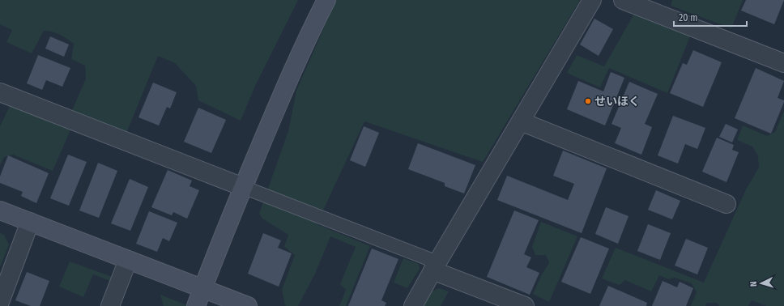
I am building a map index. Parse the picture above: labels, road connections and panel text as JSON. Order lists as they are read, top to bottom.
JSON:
{
  "places": ["せいほく"],
  "scale_bar": "20 m",
  "north": "left"
}
